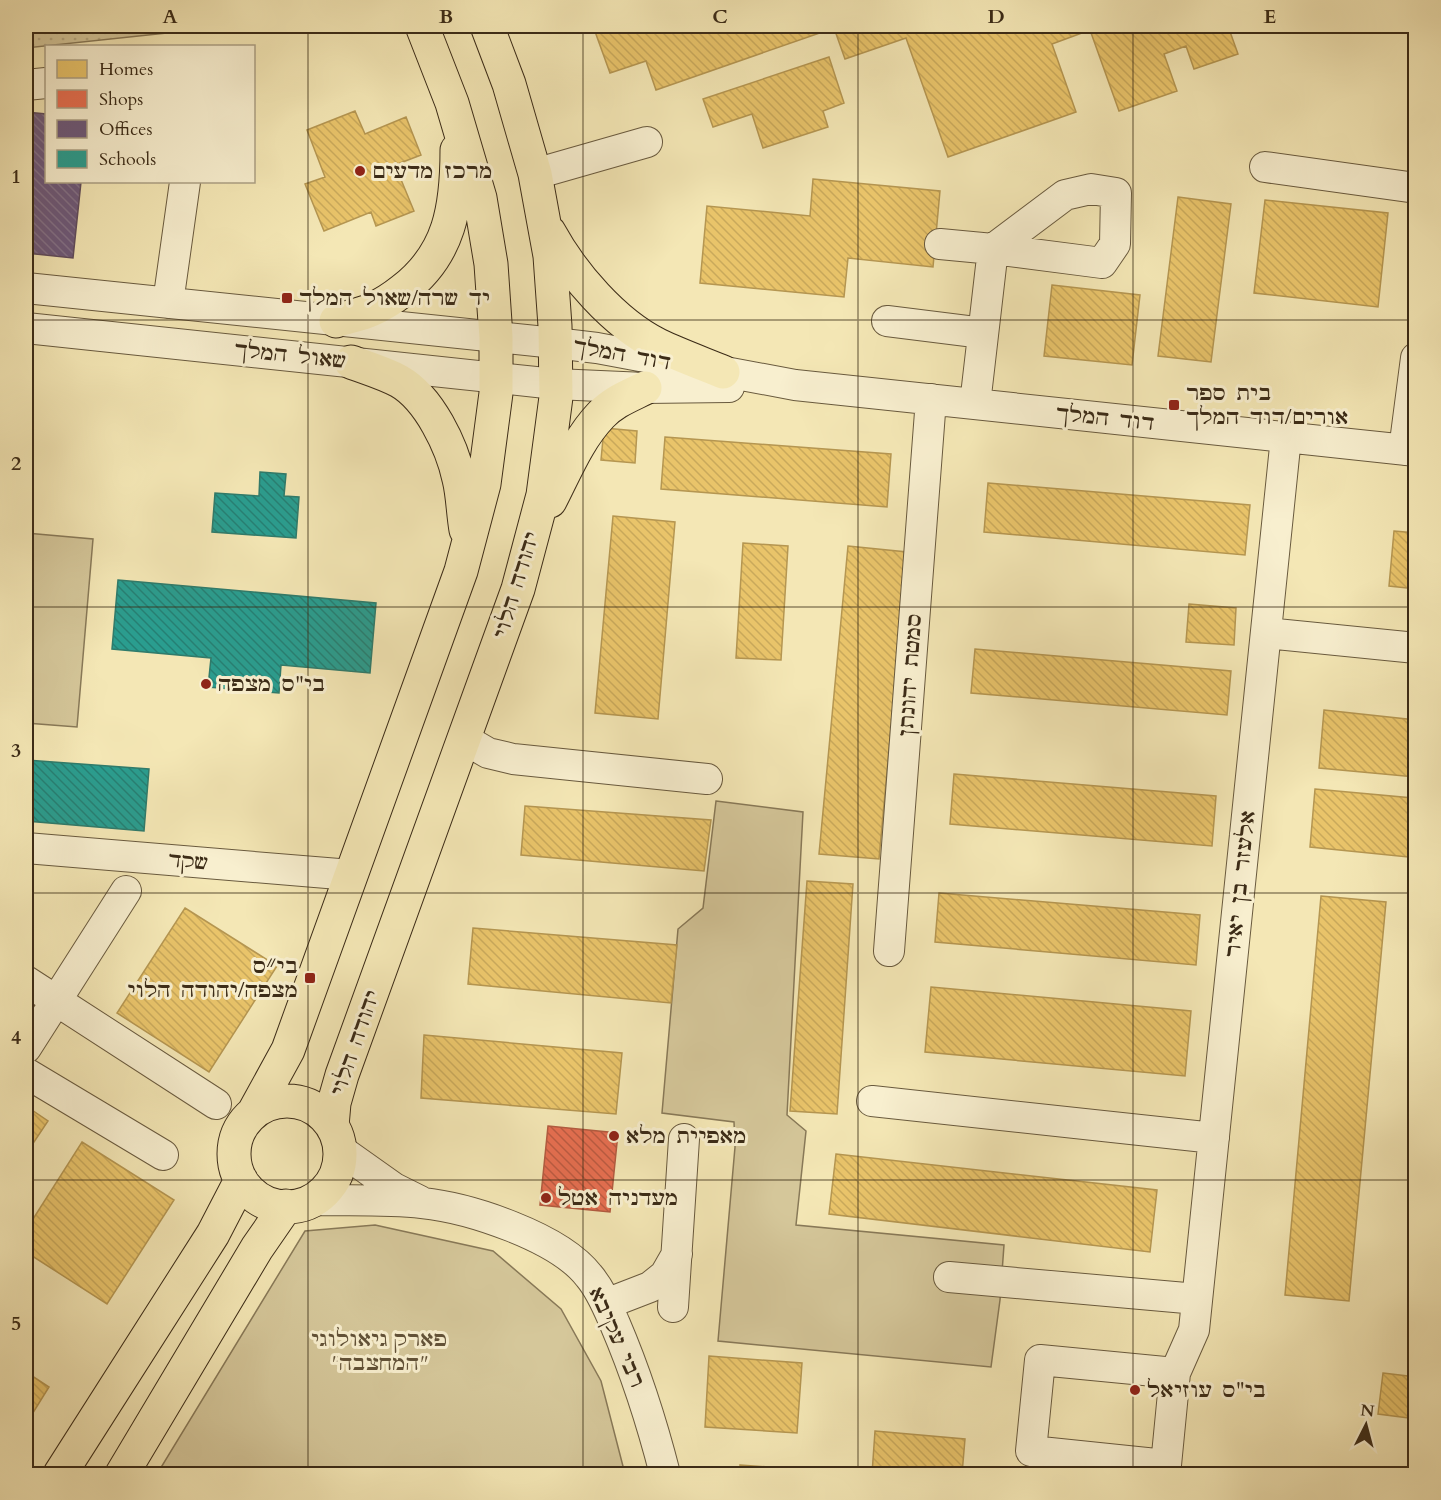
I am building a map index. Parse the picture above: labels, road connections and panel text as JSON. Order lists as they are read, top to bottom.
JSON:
{
  "streets": {
    "main road": ["יהודה הלוי"],
    "street": [
      "דוד המלך",
      "שאול המלך",
      "סמטת יהונתן",
      "שקד",
      "אלעזר בן יאיר",
      "רבי עקיבא"
    ]
  },
  "crossings": [
    ["דוד המלך", "שאול המלך"],
    ["דוד המלך", "יהודה הלוי"],
    ["דוד המלך", "סמטת יהונתן"],
    ["דוד המלך", "אלעזר בן יאיר"],
    ["שאול המלך", "יהודה הלוי"],
    ["יהודה הלוי", "רבי עקיבא"]
  ],
  "parks": ["פארק גיאולוגי \"המחצבה\""],
  "places": {
    "other": [
      "מרכז מדעים",
      "בי\"ס מצפה",
      "מאפיית מלא",
      "מעדניה אטל",
      "בי\"ס עוזיאל"
    ],
    "transit": ["יד שרה/שאול המלך", "בית ספר אורים/דוד המלך", "בי״ס מצפה/יהודה הלוי"]
  },
  "legend": [
    "Homes",
    "Shops",
    "Offices",
    "Schools"
  ],
  "north": "top",
  "grid": {
    "columns": [
      "A",
      "B",
      "C",
      "D",
      "E"
    ],
    "rows": [
      "1",
      "2",
      "3",
      "4",
      "5"
    ]
  }
}
